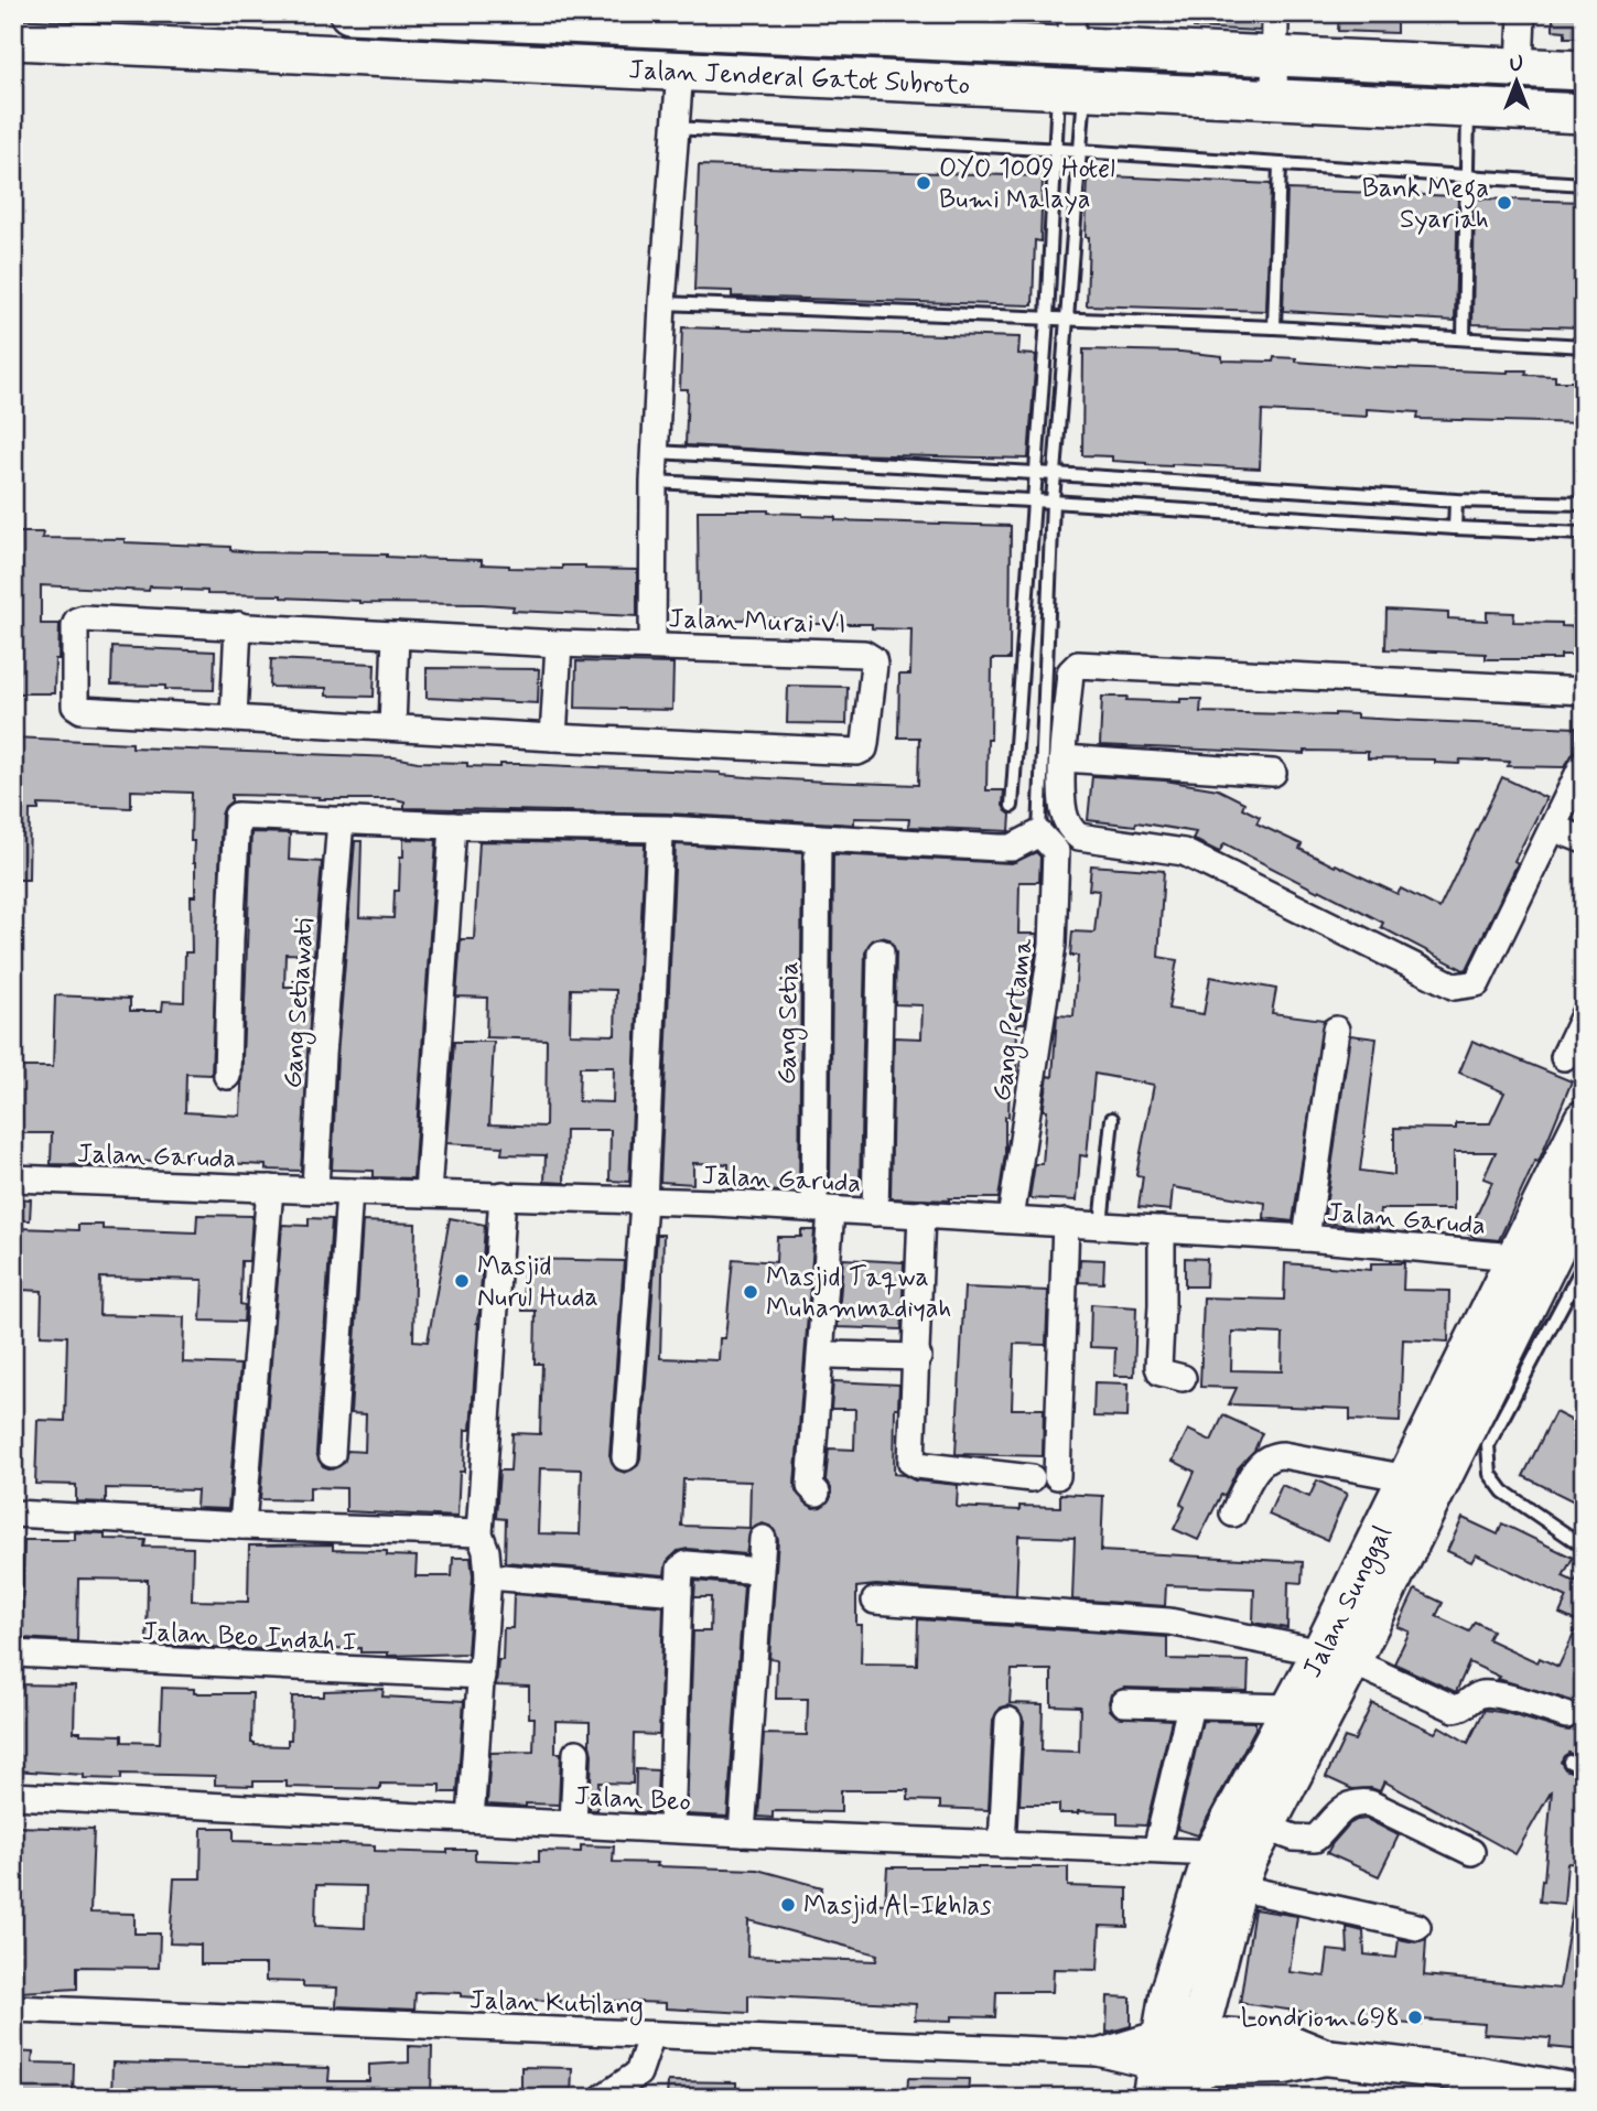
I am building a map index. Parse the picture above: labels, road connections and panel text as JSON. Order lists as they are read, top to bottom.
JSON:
{
  "streets": {
    "main road": ["Jalan Jenderal Gatot Subroto", "Jalan Sunggal"],
    "street": [
      "Jalan Murai VI",
      "Gang Setiawati",
      "Gang Pertama",
      "Gang Setia",
      "Jalan Garuda",
      "Jalan Beo Indah I",
      "Jalan Beo",
      "Jalan Kutilang"
    ]
  },
  "crossings": [
    ["Gang Setiawati", "Jalan Garuda"],
    ["Gang Pertama", "Jalan Garuda"],
    ["Gang Setia", "Jalan Garuda"],
    ["Jalan Garuda", "Jalan Sunggal"],
    ["Jalan Sunggal", "Jalan Beo"],
    ["Jalan Sunggal", "Jalan Kutilang"]
  ],
  "places": [
    "OYO 1009 Hotel Bumi Malaya",
    "Bank Mega Syariah",
    "Masjid Nurul Huda",
    "Masjid Taqwa Muhammadiyah",
    "Masjid Al-Ikhlas",
    "Londriom 698"
  ],
  "north": "top"
}
